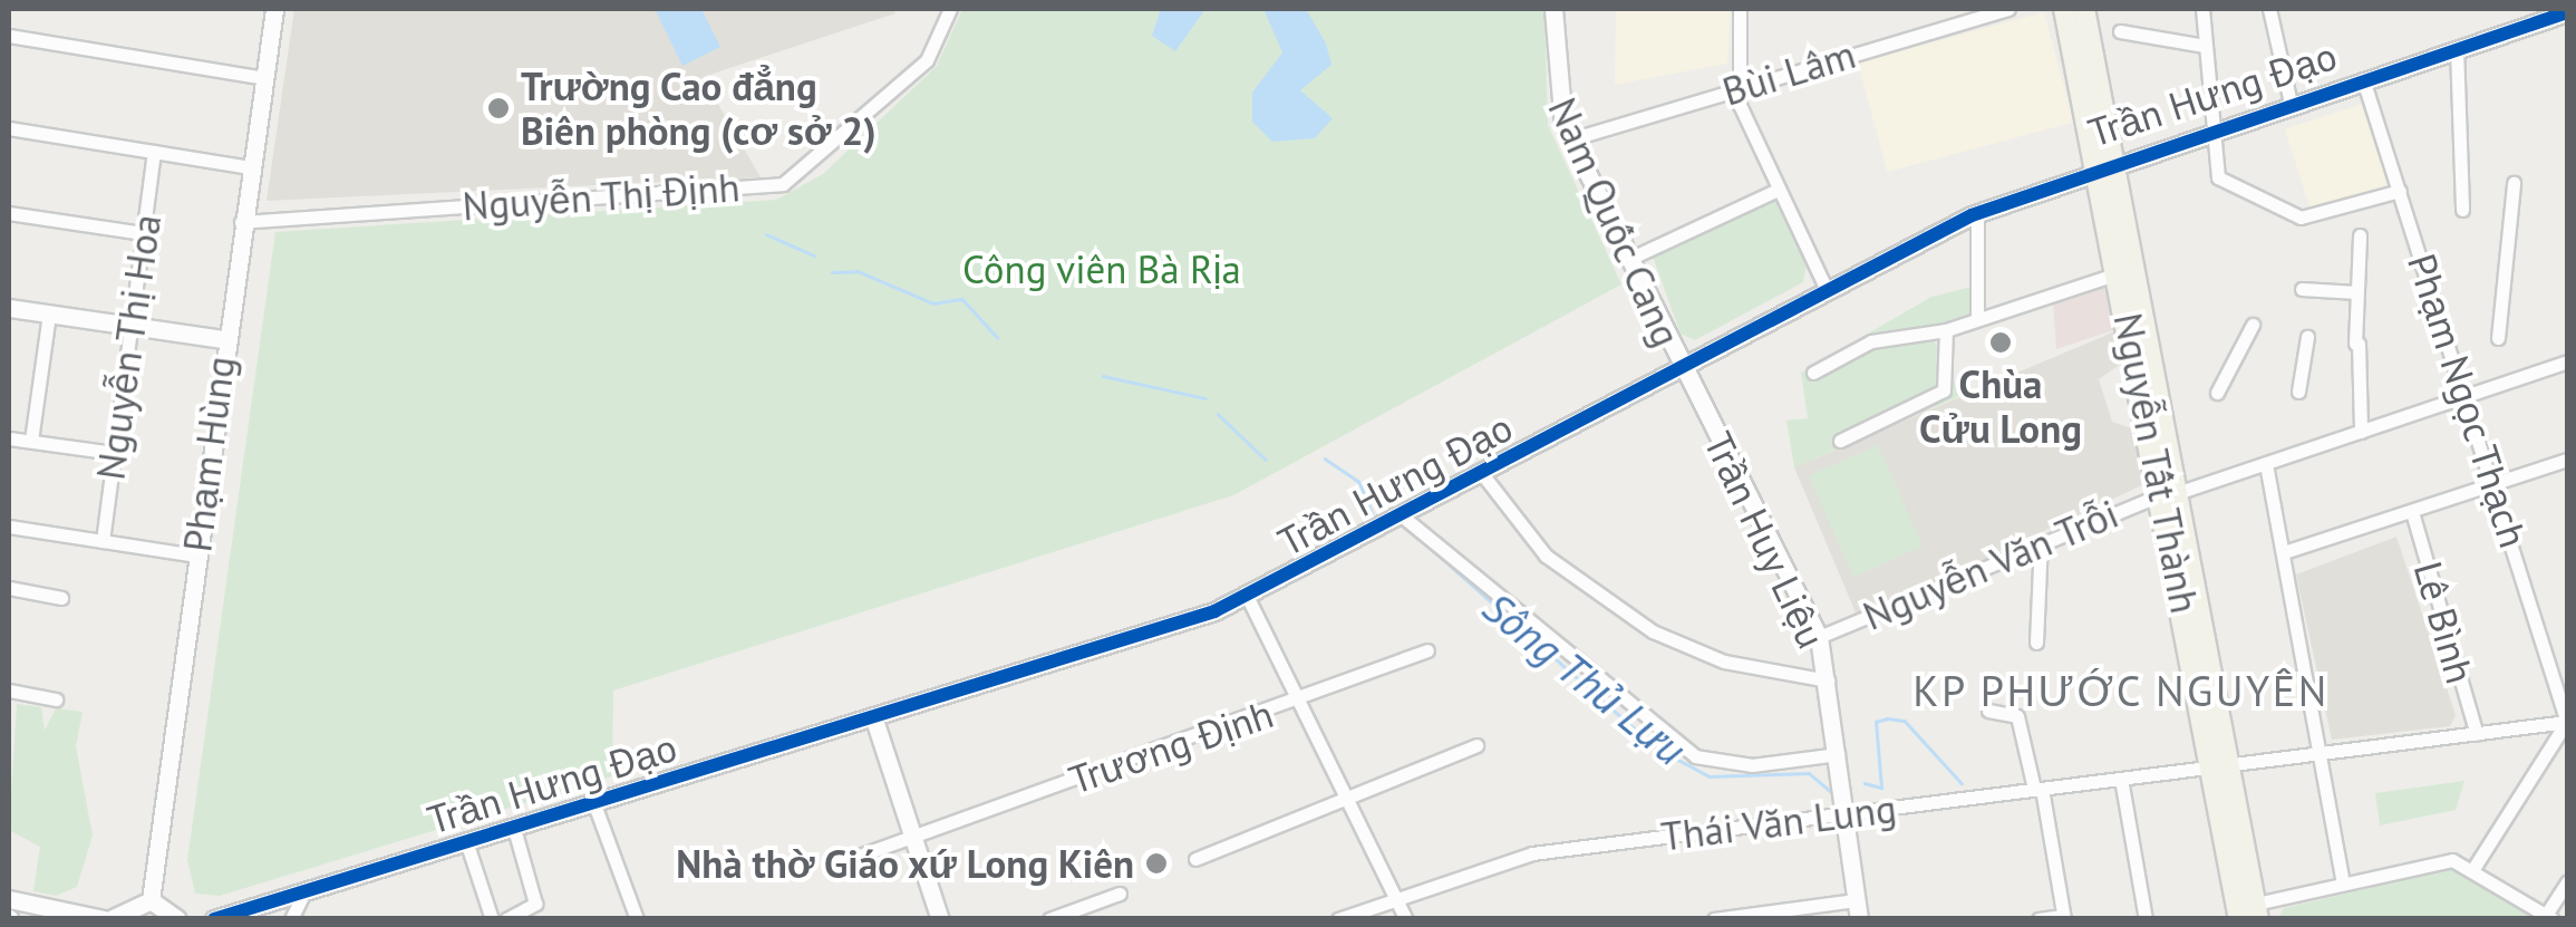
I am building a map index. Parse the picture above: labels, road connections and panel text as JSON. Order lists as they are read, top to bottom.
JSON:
{
  "streets": {
    "main road": ["Nguyễn Tất Thành"],
    "street": [
      "Bùi Lâm",
      "Trần Hưng Đạo",
      "Nguyễn Thị Định",
      "Nam Quốc Cang",
      "Nguyễn Thị Hoa",
      "Phạm Ngọc Thạch",
      "Phạm Hùng",
      "Trần Huy Liệu",
      "Nguyễn Văn Trỗi",
      "Lê Bình",
      "Trương Định",
      "Thái Văn Lung"
    ]
  },
  "crossings": [
    ["Bùi Lâm", "Nam Quốc Cang"],
    ["Trần Hưng Đạo", "Nam Quốc Cang"],
    ["Trần Hưng Đạo", "Phạm Ngọc Thạch"],
    ["Trần Hưng Đạo", "Nguyễn Tất Thành"],
    ["Trần Hưng Đạo", "Trần Huy Liệu"],
    ["Nguyễn Thị Định", "Phạm Hùng"],
    ["Nam Quốc Cang", "Trần Huy Liệu"],
    ["Phạm Ngọc Thạch", "Nguyễn Văn Trỗi"],
    ["Phạm Ngọc Thạch", "Thái Văn Lung"],
    ["Nguyễn Tất Thành", "Nguyễn Văn Trỗi"],
    ["Nguyễn Tất Thành", "Thái Văn Lung"],
    ["Trần Huy Liệu", "Nguyễn Văn Trỗi"],
    ["Trần Huy Liệu", "Thái Văn Lung"],
    ["Lê Bình", "Thái Văn Lung"]
  ],
  "districts": ["KP PHƯỚC NGUYÊN"],
  "water": ["Sông Thủ Lựu"],
  "parks": ["Công viên Bà Rịa"],
  "places": ["Trường Cao đẳng Biên phòng (cơ sở 2)", "Chùa Cửu Long", "Nhà thờ Giáo xứ Long Kiên"]
}
